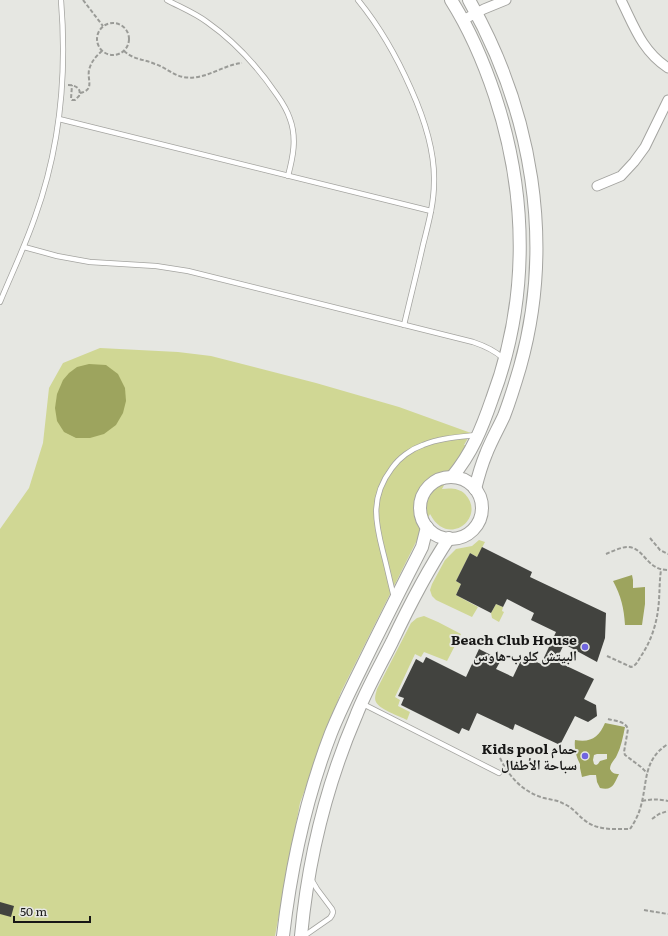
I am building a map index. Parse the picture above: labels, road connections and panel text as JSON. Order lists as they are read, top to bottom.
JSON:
{
  "places": ["Beach Club House البيتش كلوب-هاوس", "Kids pool حمام سباحة الأطفال"],
  "scale_bar": "50 m"
}
